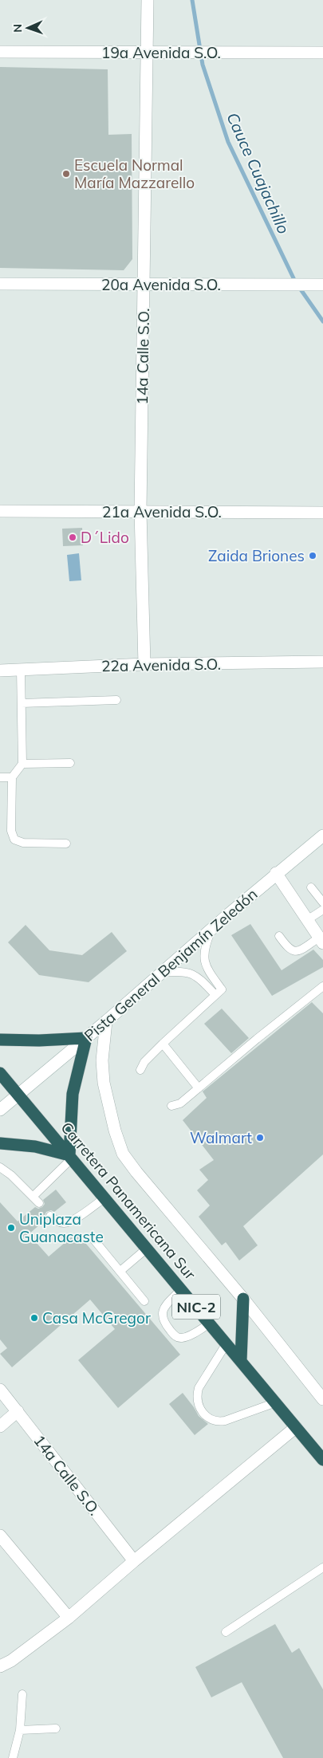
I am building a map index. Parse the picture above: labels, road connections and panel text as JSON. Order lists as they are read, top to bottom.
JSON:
{
  "streets": {
    "highway": ["Carretera Panamericana Sur", "NIC-2"],
    "street": [
      "19a Avenida S.O.",
      "20a Avenida S.O.",
      "14a Calle S.O.",
      "21a Avenida S.O.",
      "22a Avenida S.O.",
      "Pista General Benjamín Zeledón"
    ]
  },
  "crossings": [
    ["19a Avenida S.O.", "14a Calle S.O."],
    ["20a Avenida S.O.", "14a Calle S.O."],
    ["14a Calle S.O.", "21a Avenida S.O."],
    ["14a Calle S.O.", "22a Avenida S.O."],
    ["Pista General Benjamín Zeledón", "Carretera Panamericana Sur"]
  ],
  "water": ["Cauce Cuajachillo"],
  "places": [
    "Escuela Normal María Mazzarello",
    "D´Lido",
    "Zaida Briones",
    "Walmart",
    "Uniplaza Guanacaste",
    "Casa McGregor"
  ],
  "north": "left"
}
